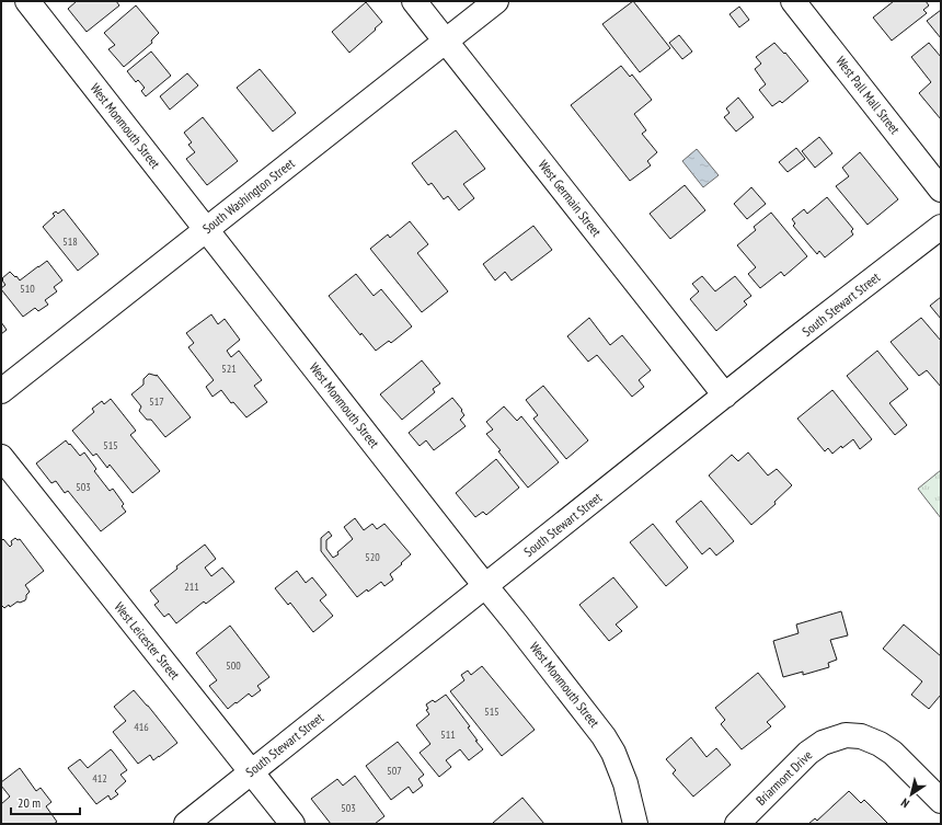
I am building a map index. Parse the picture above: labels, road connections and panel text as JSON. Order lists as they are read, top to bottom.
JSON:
{
  "streets": {
    "street": [
      "West Pall Mall Street",
      "West Monmouth Street",
      "South Washington Street",
      "West Germain Street",
      "South Stewart Street",
      "West Leicester Street",
      "Briarmont Drive"
    ]
  },
  "crossings": [
    ["West Monmouth Street", "South Washington Street"],
    ["West Monmouth Street", "South Stewart Street"],
    ["South Washington Street", "West Germain Street"],
    ["West Germain Street", "South Stewart Street"],
    ["South Stewart Street", "West Leicester Street"]
  ],
  "house_numbers": [
    "518",
    "510",
    "521",
    "517",
    "515",
    "503",
    "520",
    "211",
    "500",
    "515",
    "416",
    "511",
    "507",
    "412",
    "503"
  ],
  "scale_bar": "20 m",
  "north": "bottom left"
}
